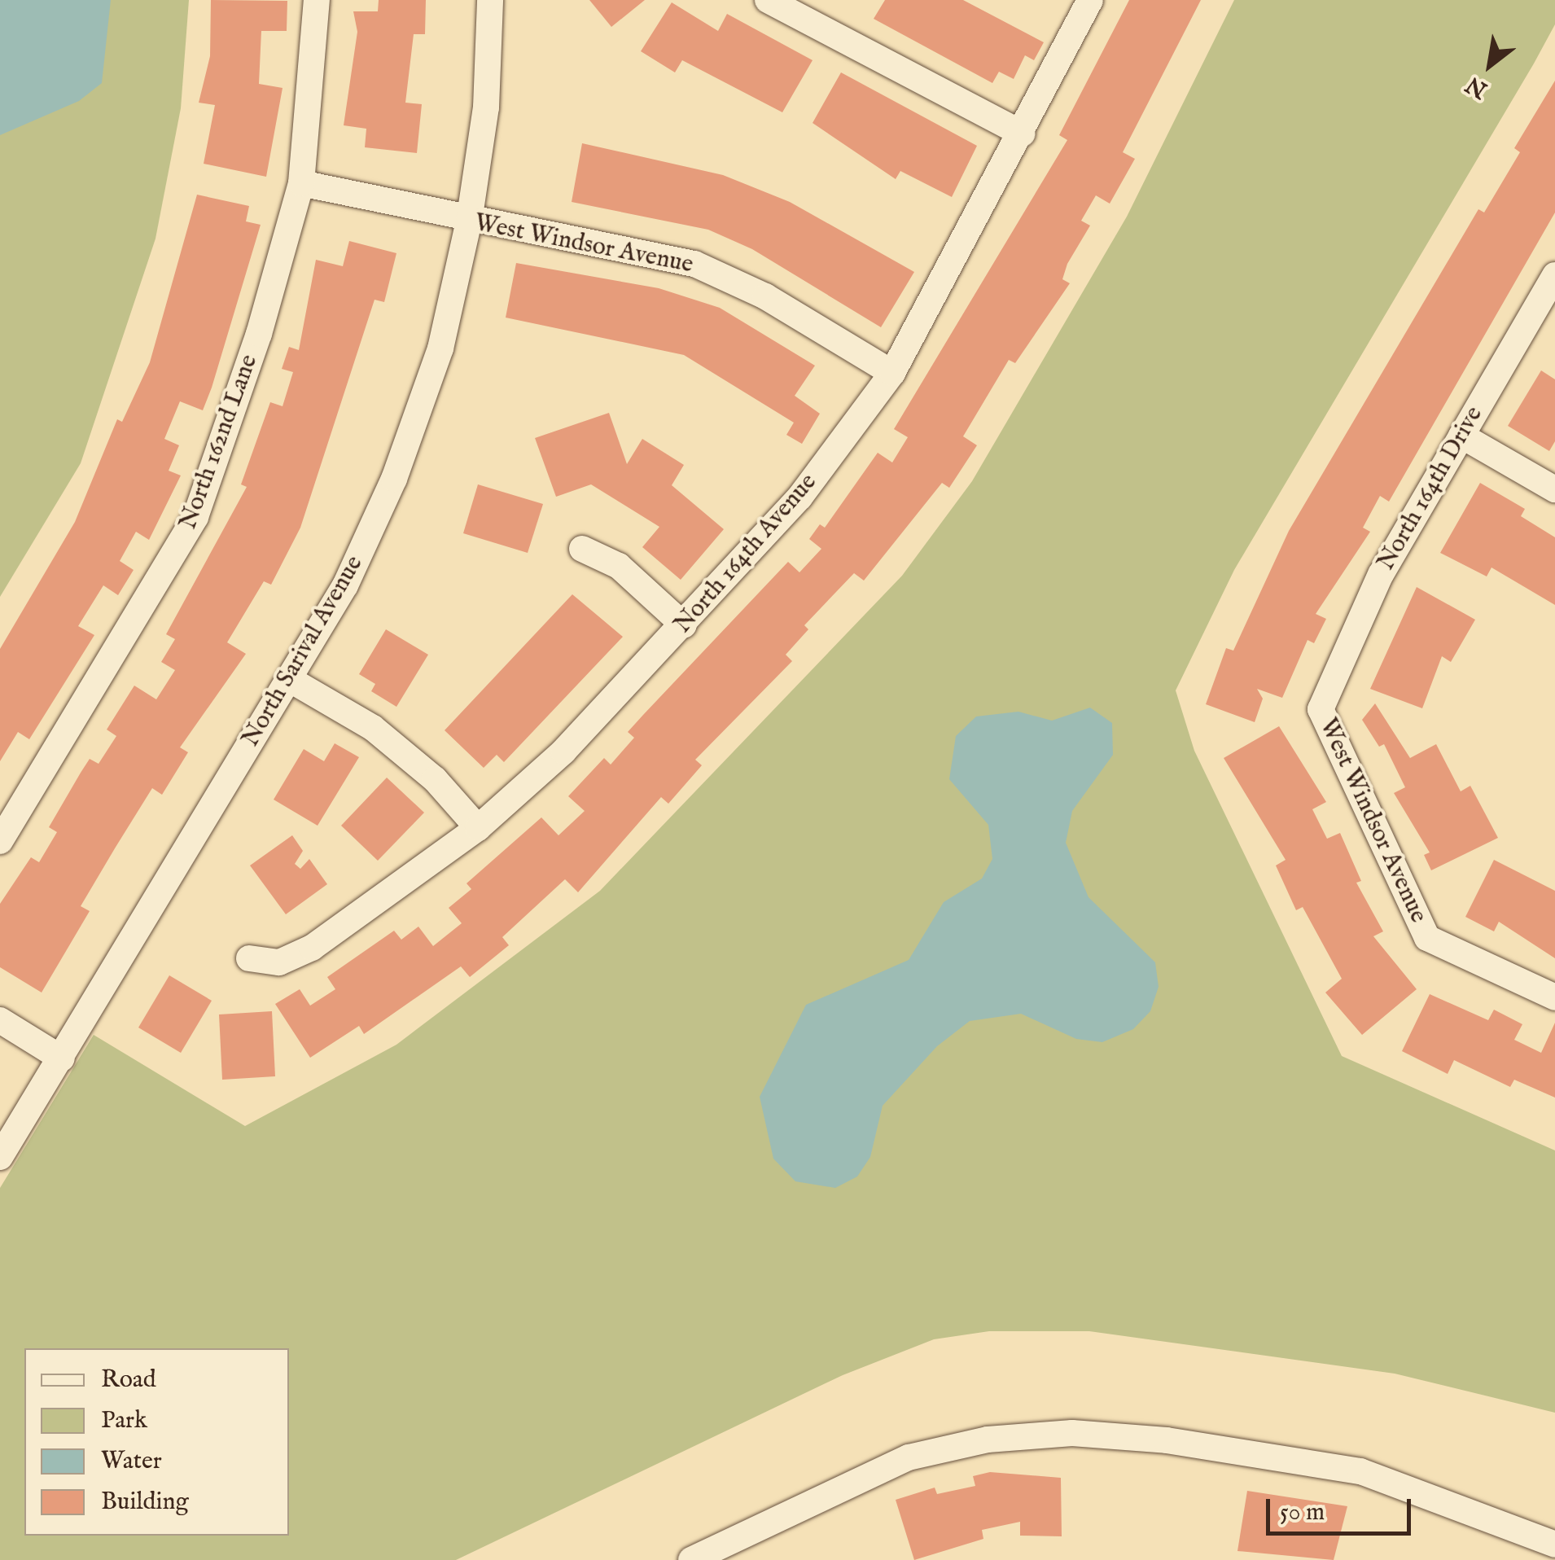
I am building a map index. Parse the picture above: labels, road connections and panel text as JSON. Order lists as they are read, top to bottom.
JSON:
{
  "streets": {
    "street": [
      "West Windsor Avenue",
      "North 162nd Lane",
      "North 164th Drive",
      "North 164th Avenue",
      "North Sarival Avenue"
    ]
  },
  "crossings": [
    ["West Windsor Avenue", "North 162nd Lane"],
    ["West Windsor Avenue", "North 164th Drive"],
    ["West Windsor Avenue", "North 164th Avenue"],
    ["West Windsor Avenue", "North Sarival Avenue"]
  ],
  "legend": [
    "Road",
    "Park",
    "Water",
    "Building"
  ],
  "scale_bar": "50 m",
  "north": "bottom left"
}
